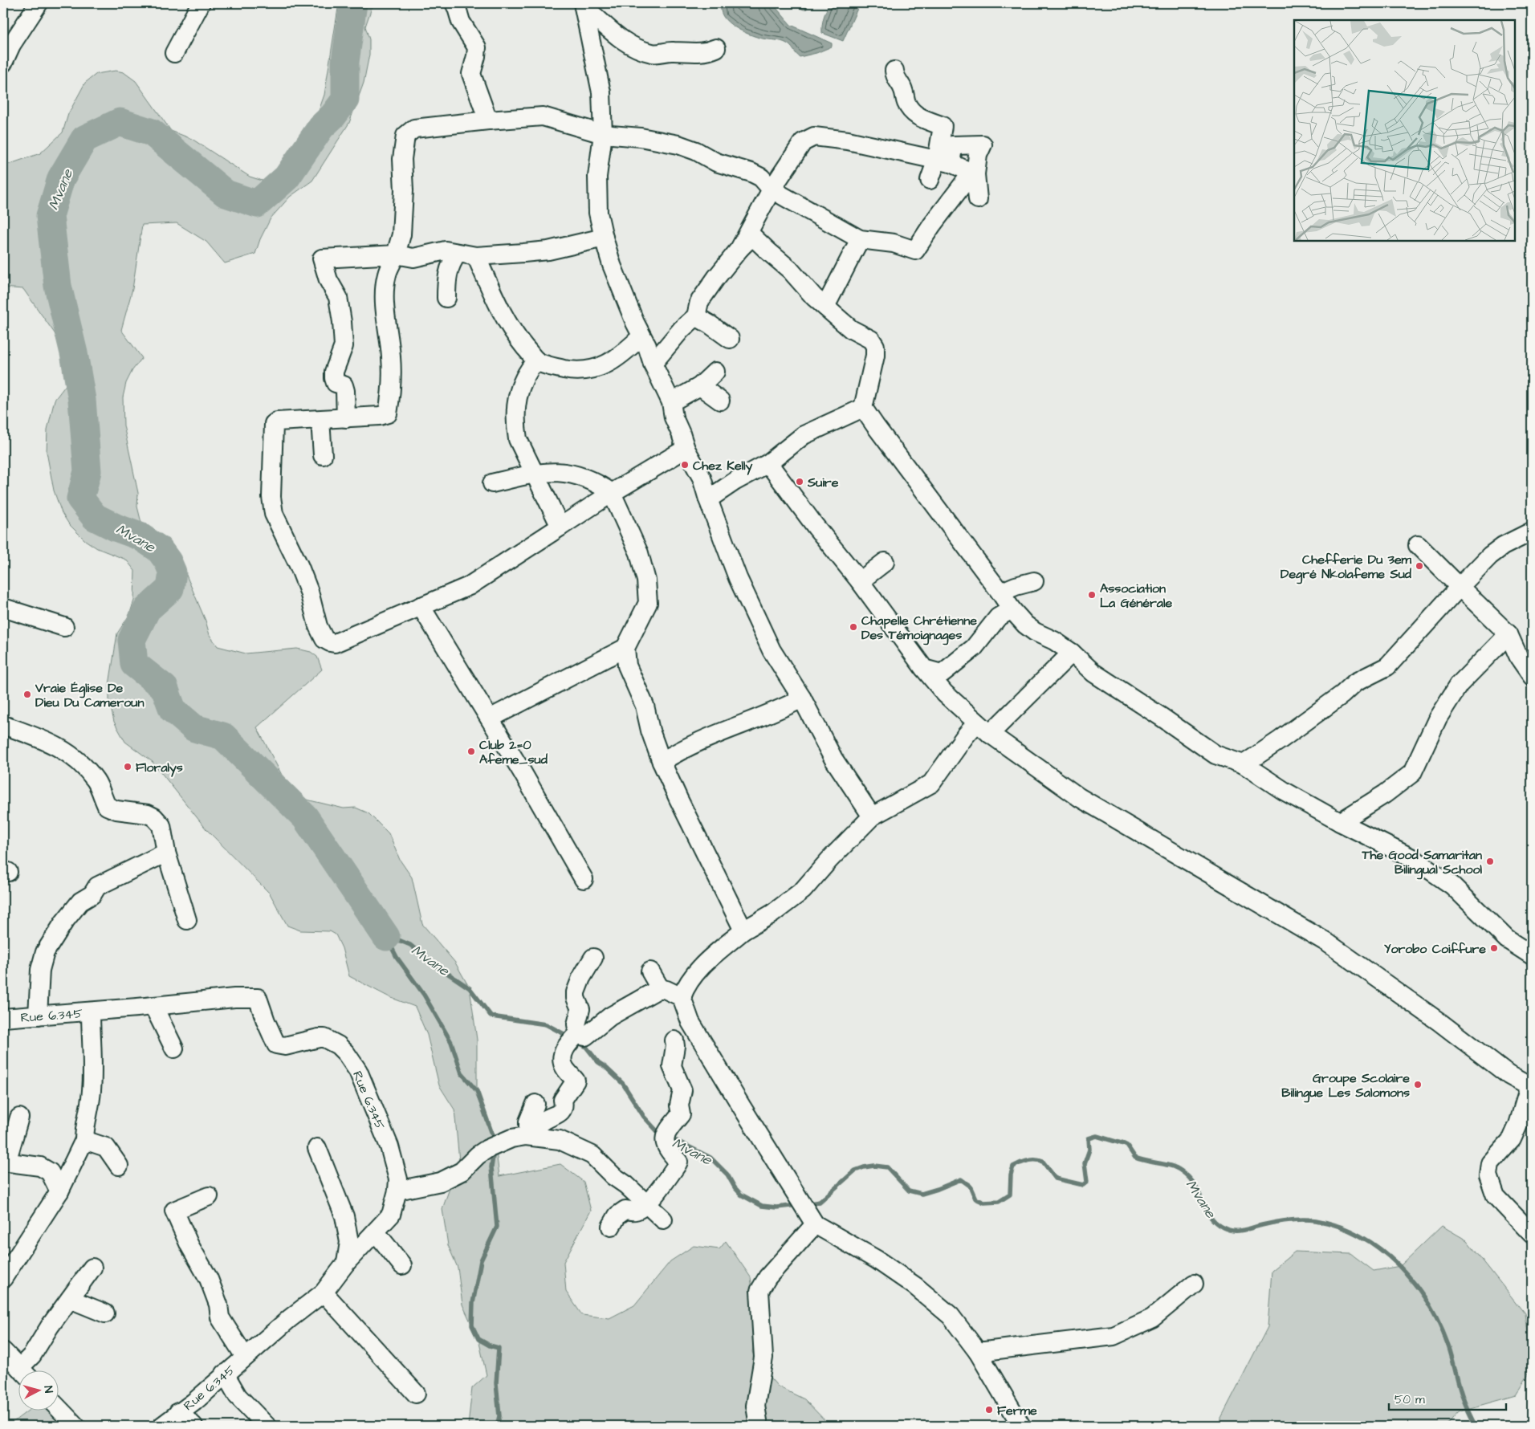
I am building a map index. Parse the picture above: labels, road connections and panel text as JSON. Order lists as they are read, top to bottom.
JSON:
{
  "streets": {
    "street": ["Rue 6.345"]
  },
  "water": ["Mvane"],
  "places": [
    "Chez Kelly",
    "Suire",
    "Chefferie Du 3em Degré Nkolafeme Sud",
    "Association La Générale",
    "Chapelle Chrétienne Des Témoignages",
    "Vraie Église De Dieu Du Cameroun",
    "Club 2=0 Afeme_sud",
    "Floralys",
    "The Good Samaritan Bilingual School",
    "Yorobo Coiffure",
    "Groupe Scolaire Bilingue Les Salomons",
    "Ferme"
  ],
  "scale_bar": "50 m",
  "north": "right"
}
